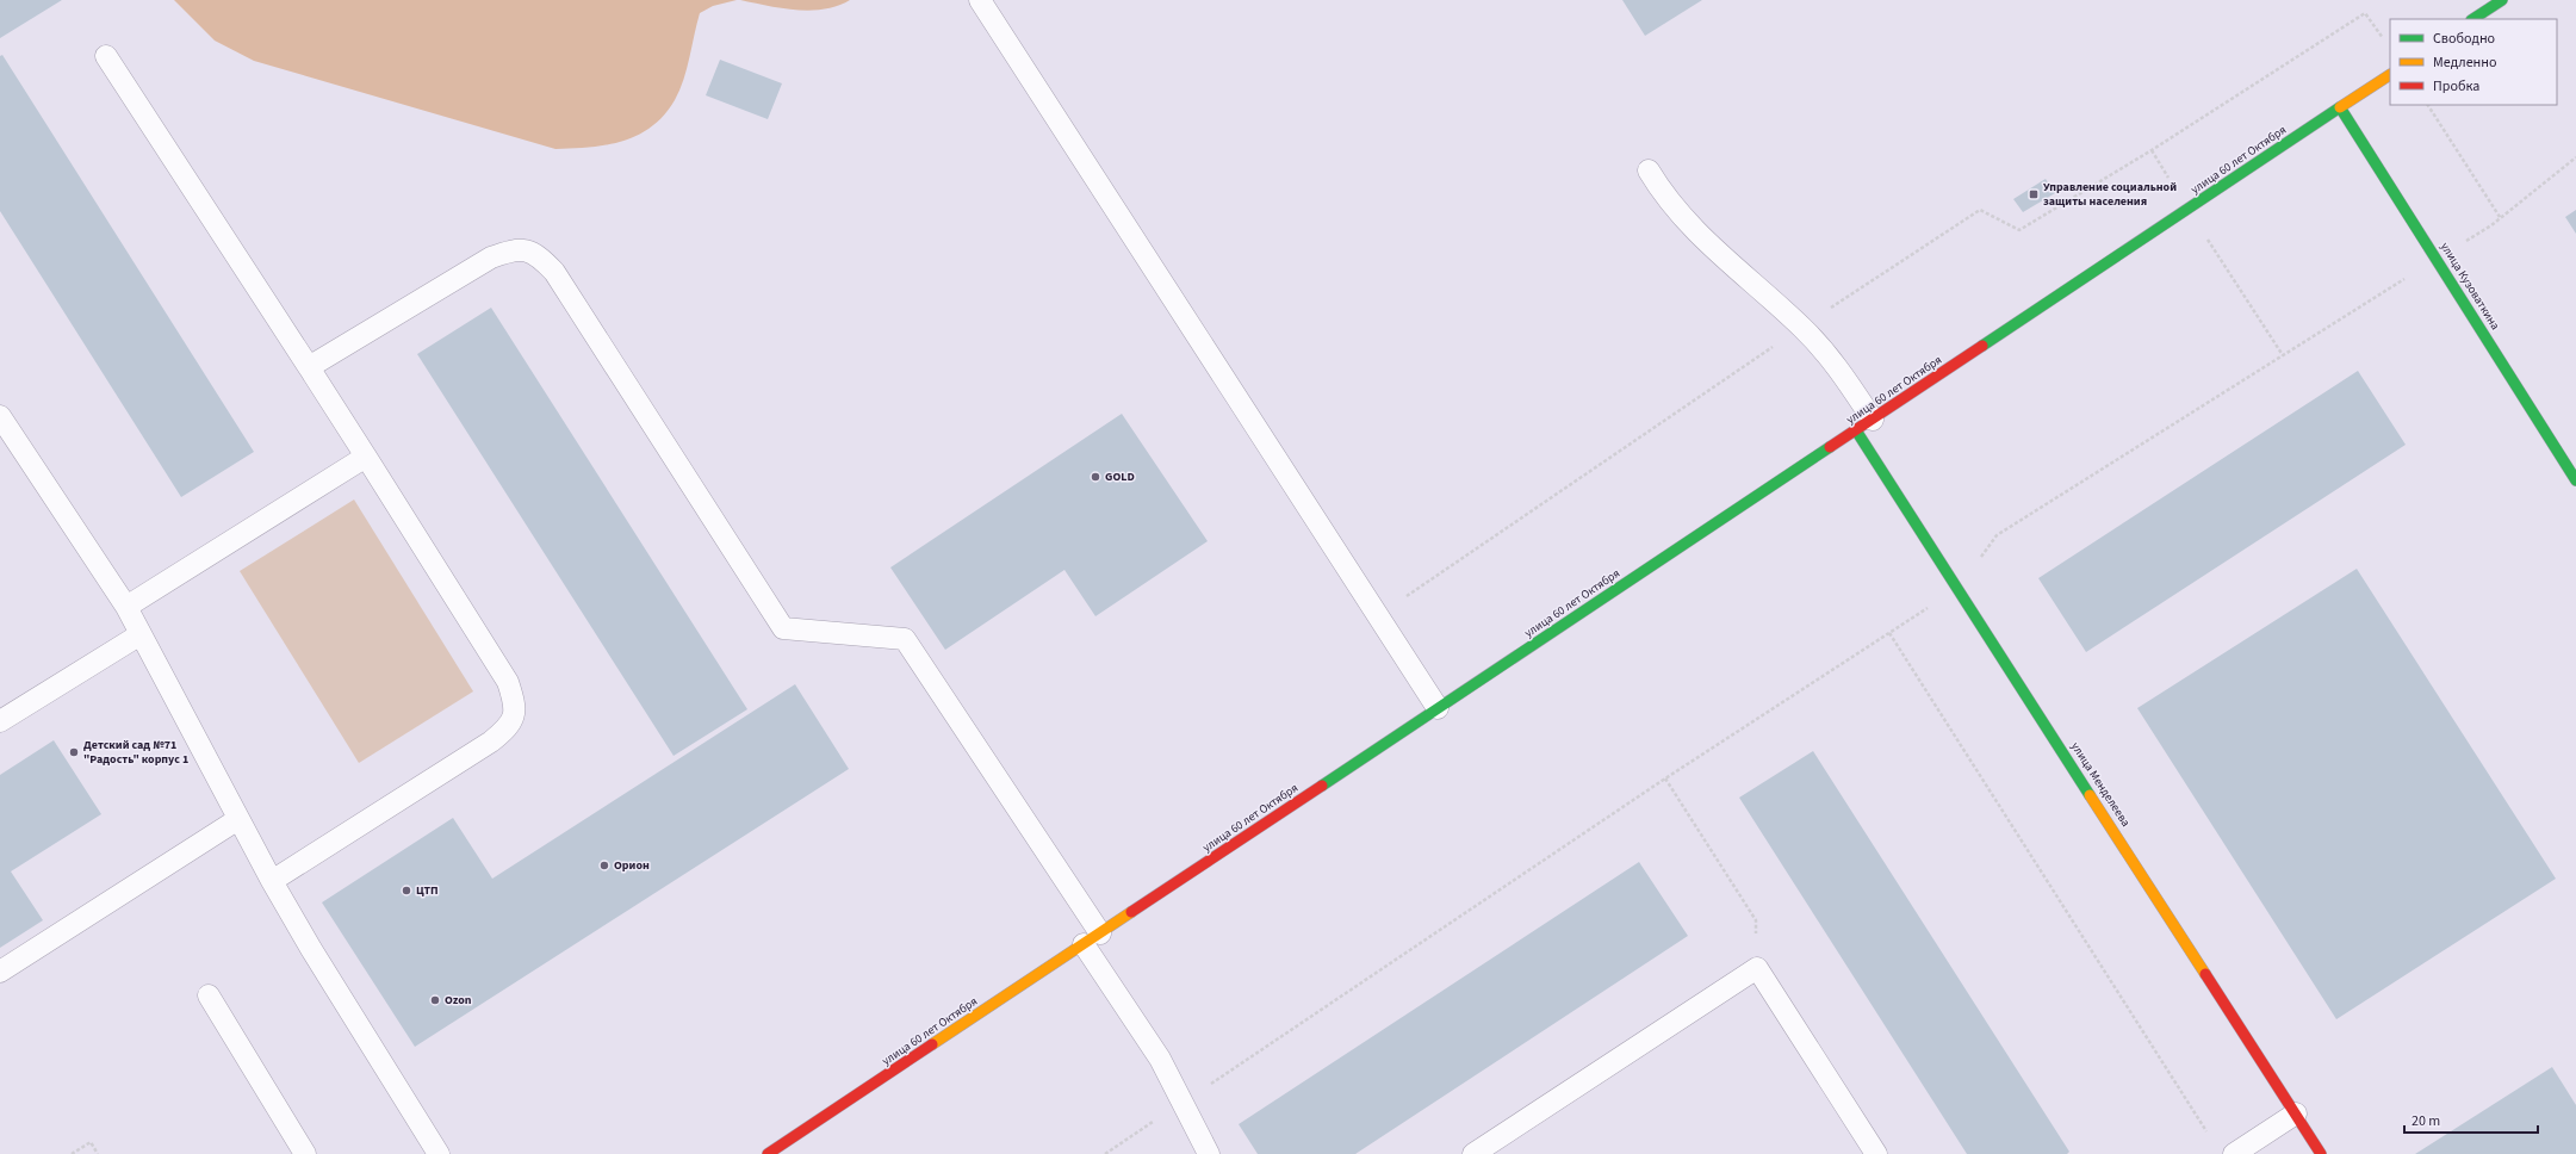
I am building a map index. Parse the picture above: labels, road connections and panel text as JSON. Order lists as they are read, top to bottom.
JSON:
{
  "streets": {
    "main road": ["улица 60 лет Октября", "улица Кузоваткина", "улица Менделеева"]
  },
  "crossings": [
    ["улица 60 лет Октября", "улица Кузоваткина"],
    ["улица 60 лет Октября", "улица Менделеева"]
  ],
  "places": {
    "transit": ["Управление социальной защиты населения"],
    "other": [
      "GOLD",
      "Детский сад №71 \"Радость\" корпус 1",
      "Орион",
      "ЦТП",
      "Ozon"
    ]
  },
  "legend": ["Свободно", "Медленно", "Пробка"],
  "scale_bar": "20 m"
}
